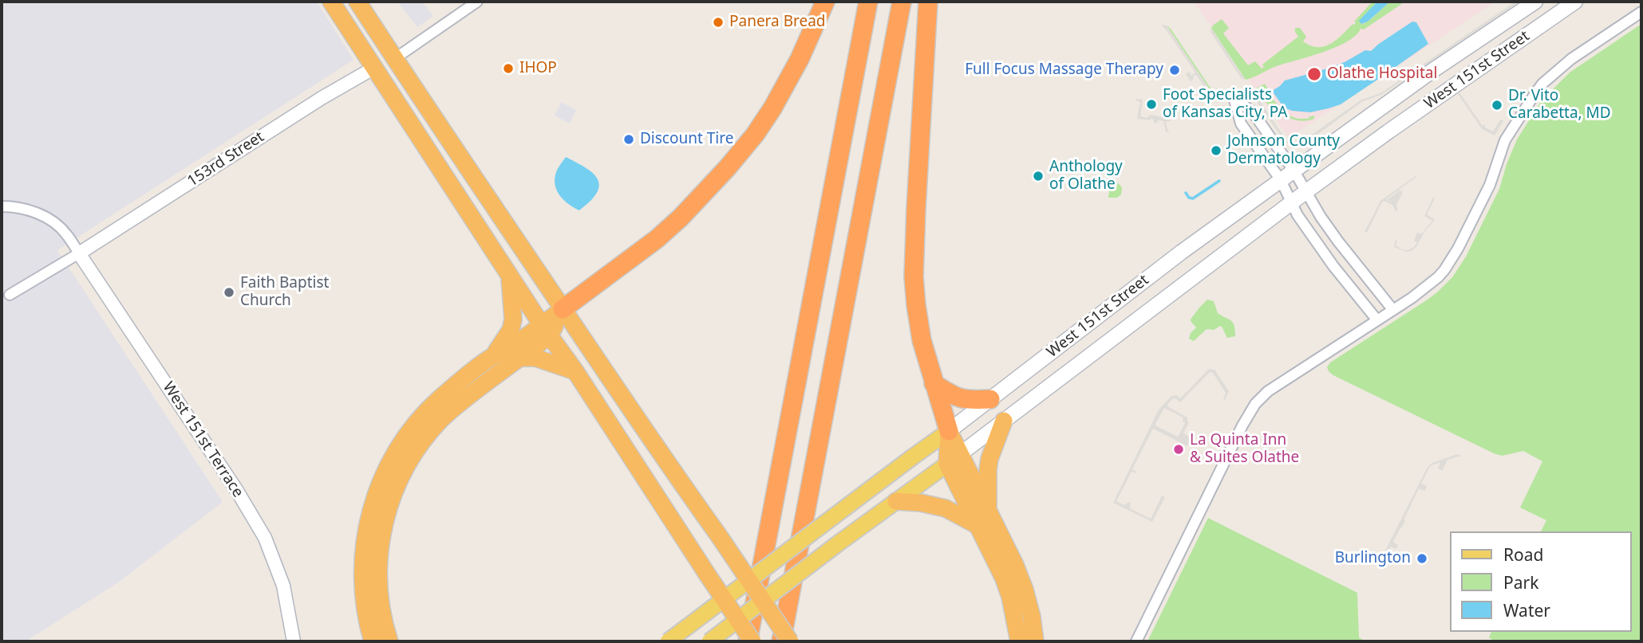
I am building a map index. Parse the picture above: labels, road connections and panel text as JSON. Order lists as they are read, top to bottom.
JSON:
{
  "streets": {
    "main road": ["West 151st Street"],
    "street": ["153rd Street", "West 151st Terrace"]
  },
  "crossings": [
    ["153rd Street", "West 151st Terrace"]
  ],
  "places": [
    "Panera Bread",
    "IHOP",
    "Full Focus Massage Therapy",
    "Olathe Hospital",
    "Foot Specialists of Kansas City, PA",
    "Dr. Vito Carabetta, MD",
    "Discount Tire",
    "Johnson County Dermatology",
    "Anthology of Olathe",
    "Faith Baptist Church",
    "La Quinta Inn & Suites Olathe",
    "Burlington"
  ],
  "legend": ["Road", "Park", "Water"]
}
